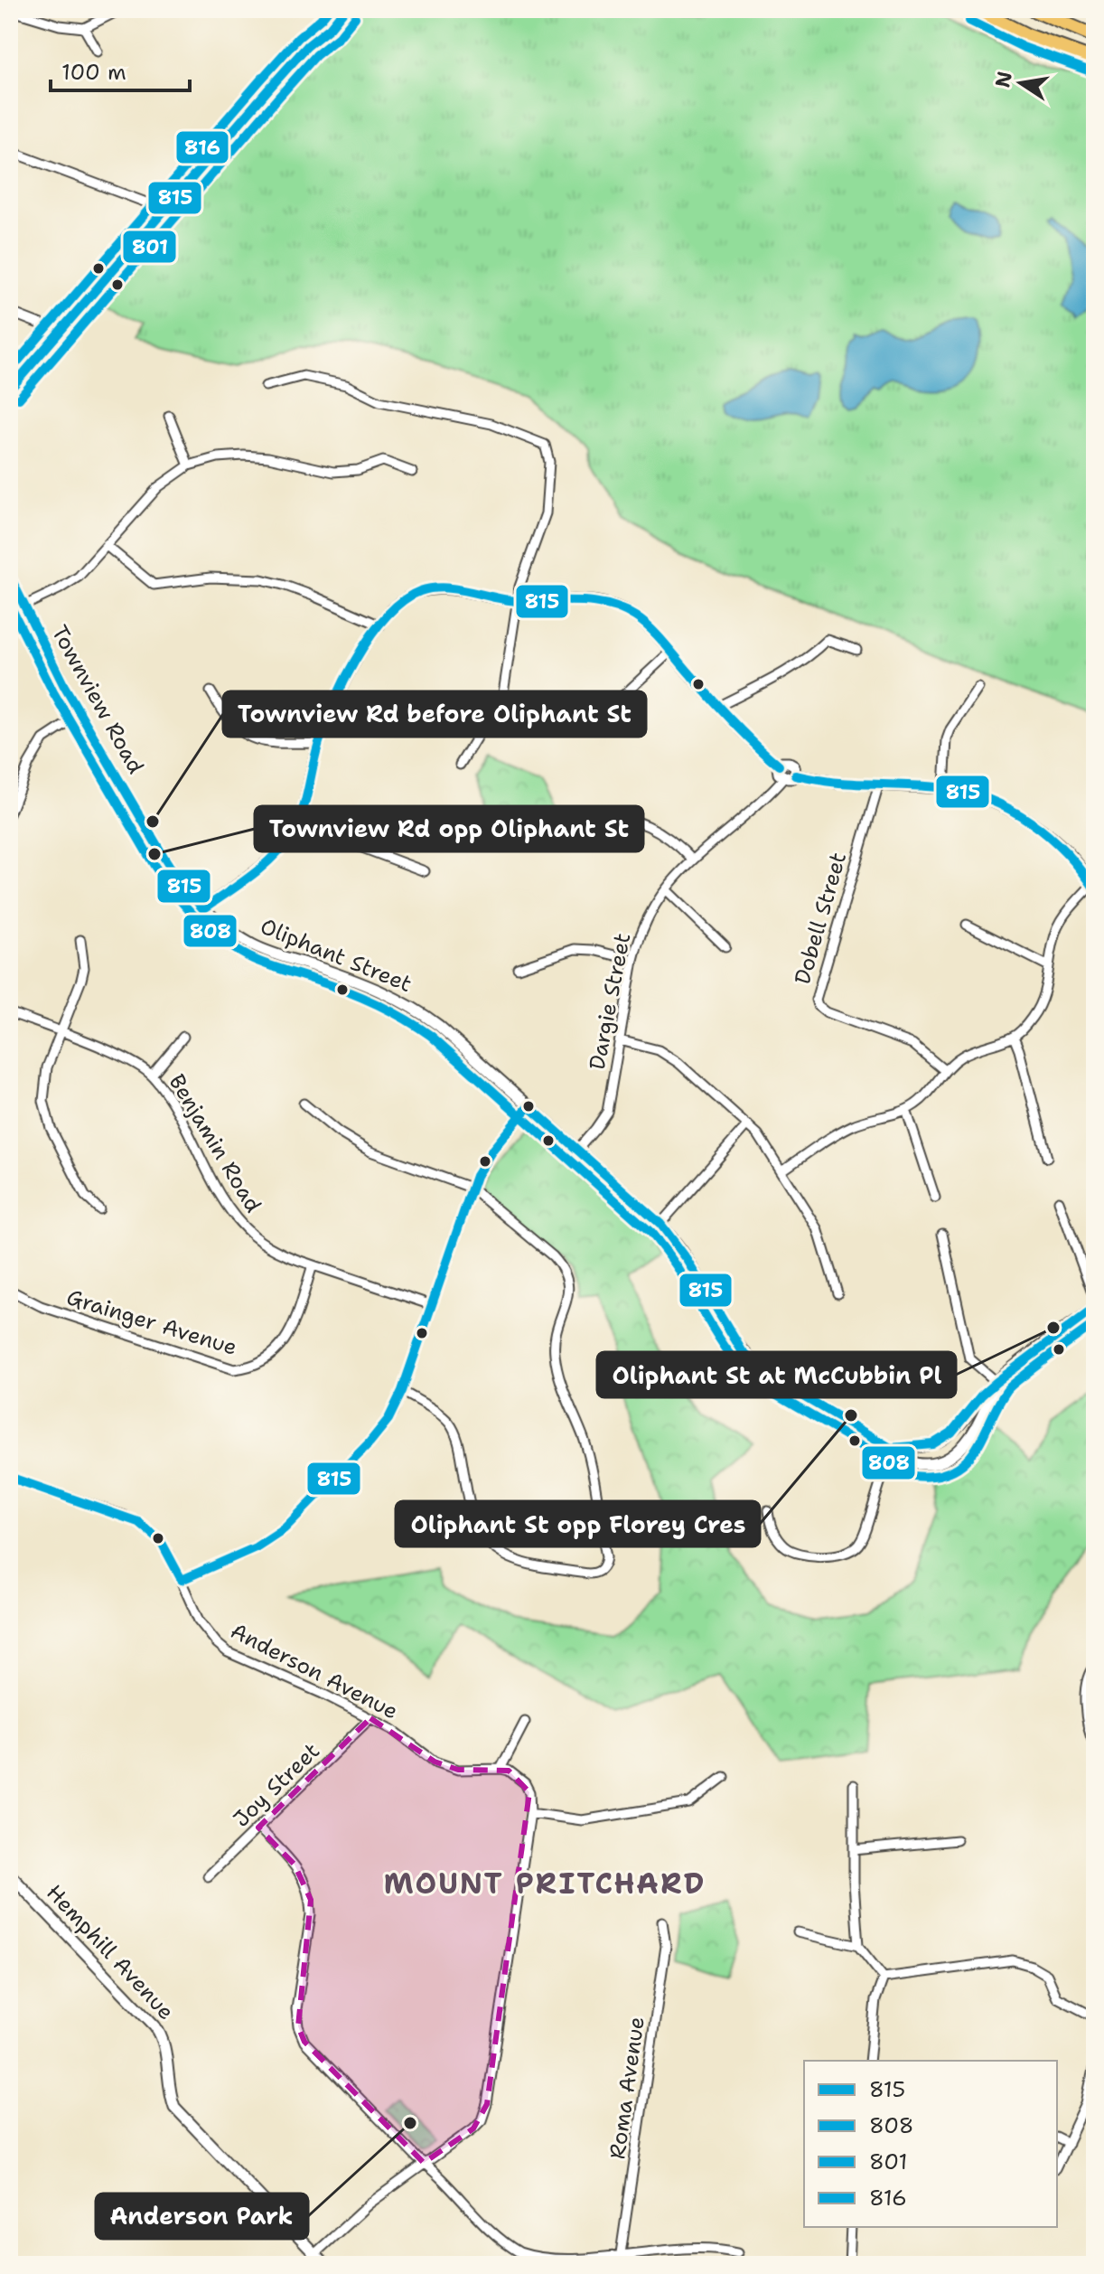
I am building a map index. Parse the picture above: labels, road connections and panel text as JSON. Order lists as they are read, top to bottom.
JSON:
{
  "streets": {
    "street": [
      "Townview Road",
      "Dobell Street",
      "Oliphant Street",
      "Dargie Street",
      "Benjamin Road",
      "Grainger Avenue",
      "Anderson Avenue",
      "Joy Street",
      "Hemphill Avenue",
      "Roma Avenue"
    ]
  },
  "crossings": [
    ["Townview Road", "Oliphant Street"],
    ["Oliphant Street", "Dargie Street"],
    ["Benjamin Road", "Grainger Avenue"],
    ["Anderson Avenue", "Joy Street"]
  ],
  "districts": ["MOUNT PRITCHARD"],
  "places": [
    "Townview Rd before Oliphant St",
    "Townview Rd opp Oliphant St",
    "Oliphant St at McCubbin Pl",
    "Oliphant St opp Florey Cres",
    "Anderson Park"
  ],
  "lines": [
    "transit line 815",
    "transit line 816",
    "transit line 801",
    "transit line 808"
  ],
  "legend": [
    "815",
    "808",
    "801",
    "816"
  ],
  "scale_bar": "100 m",
  "north": "left"
}
